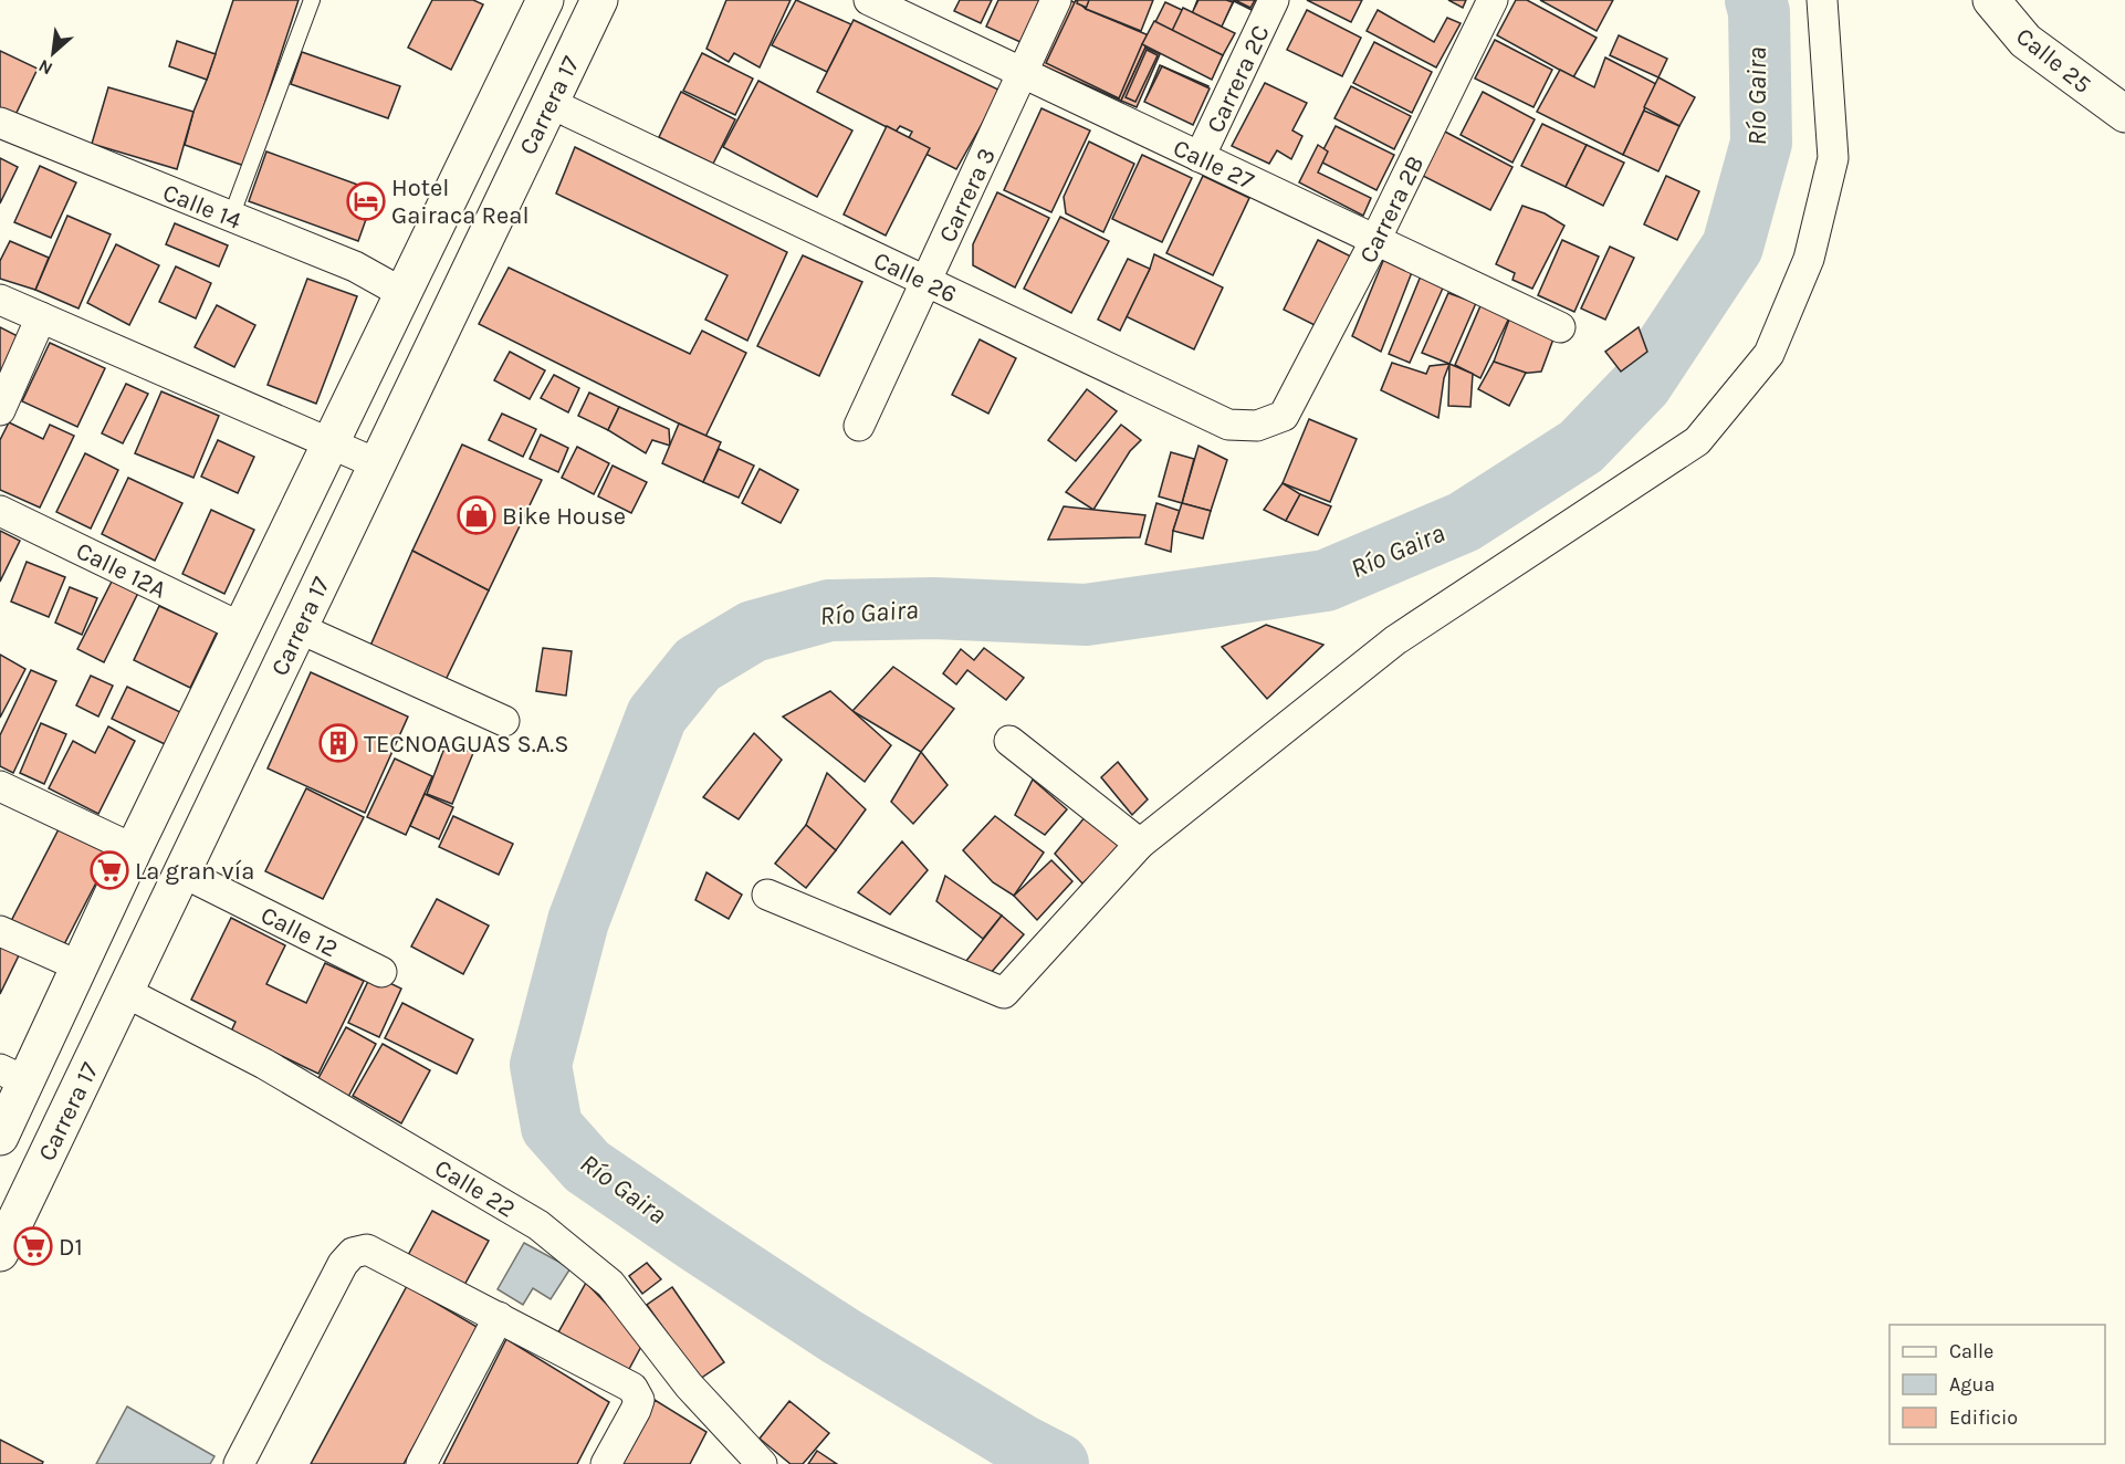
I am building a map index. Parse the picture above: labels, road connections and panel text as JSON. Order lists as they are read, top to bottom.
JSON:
{
  "streets": {
    "main road": ["Calle 25", "Carrera 17"],
    "street": [
      "Carrera 2C",
      "Calle 27",
      "Carrera 3",
      "Calle 14",
      "Carrera 2B",
      "Calle 26",
      "Calle 12A",
      "Calle 12",
      "Calle 22"
    ]
  },
  "crossings": [
    ["Carrera 2C", "Calle 27"],
    ["Carrera 17", "Calle 14"],
    ["Carrera 17", "Calle 26"],
    ["Carrera 17", "Calle 12A"],
    ["Carrera 17", "Calle 12"],
    ["Carrera 17", "Calle 22"],
    ["Calle 27", "Carrera 3"],
    ["Calle 27", "Carrera 2B"],
    ["Carrera 3", "Calle 26"],
    ["Carrera 2B", "Calle 26"]
  ],
  "water": ["Río Gaira"],
  "places": {
    "hotel": ["Hotel Gairaca Real"],
    "shop": ["Bike House"],
    "building": ["TECNOAGUAS S.A.S"],
    "supermarket": ["La gran vía", "D1"]
  },
  "legend": ["Calle", "Agua", "Edificio"],
  "north": "bottom left"
}
